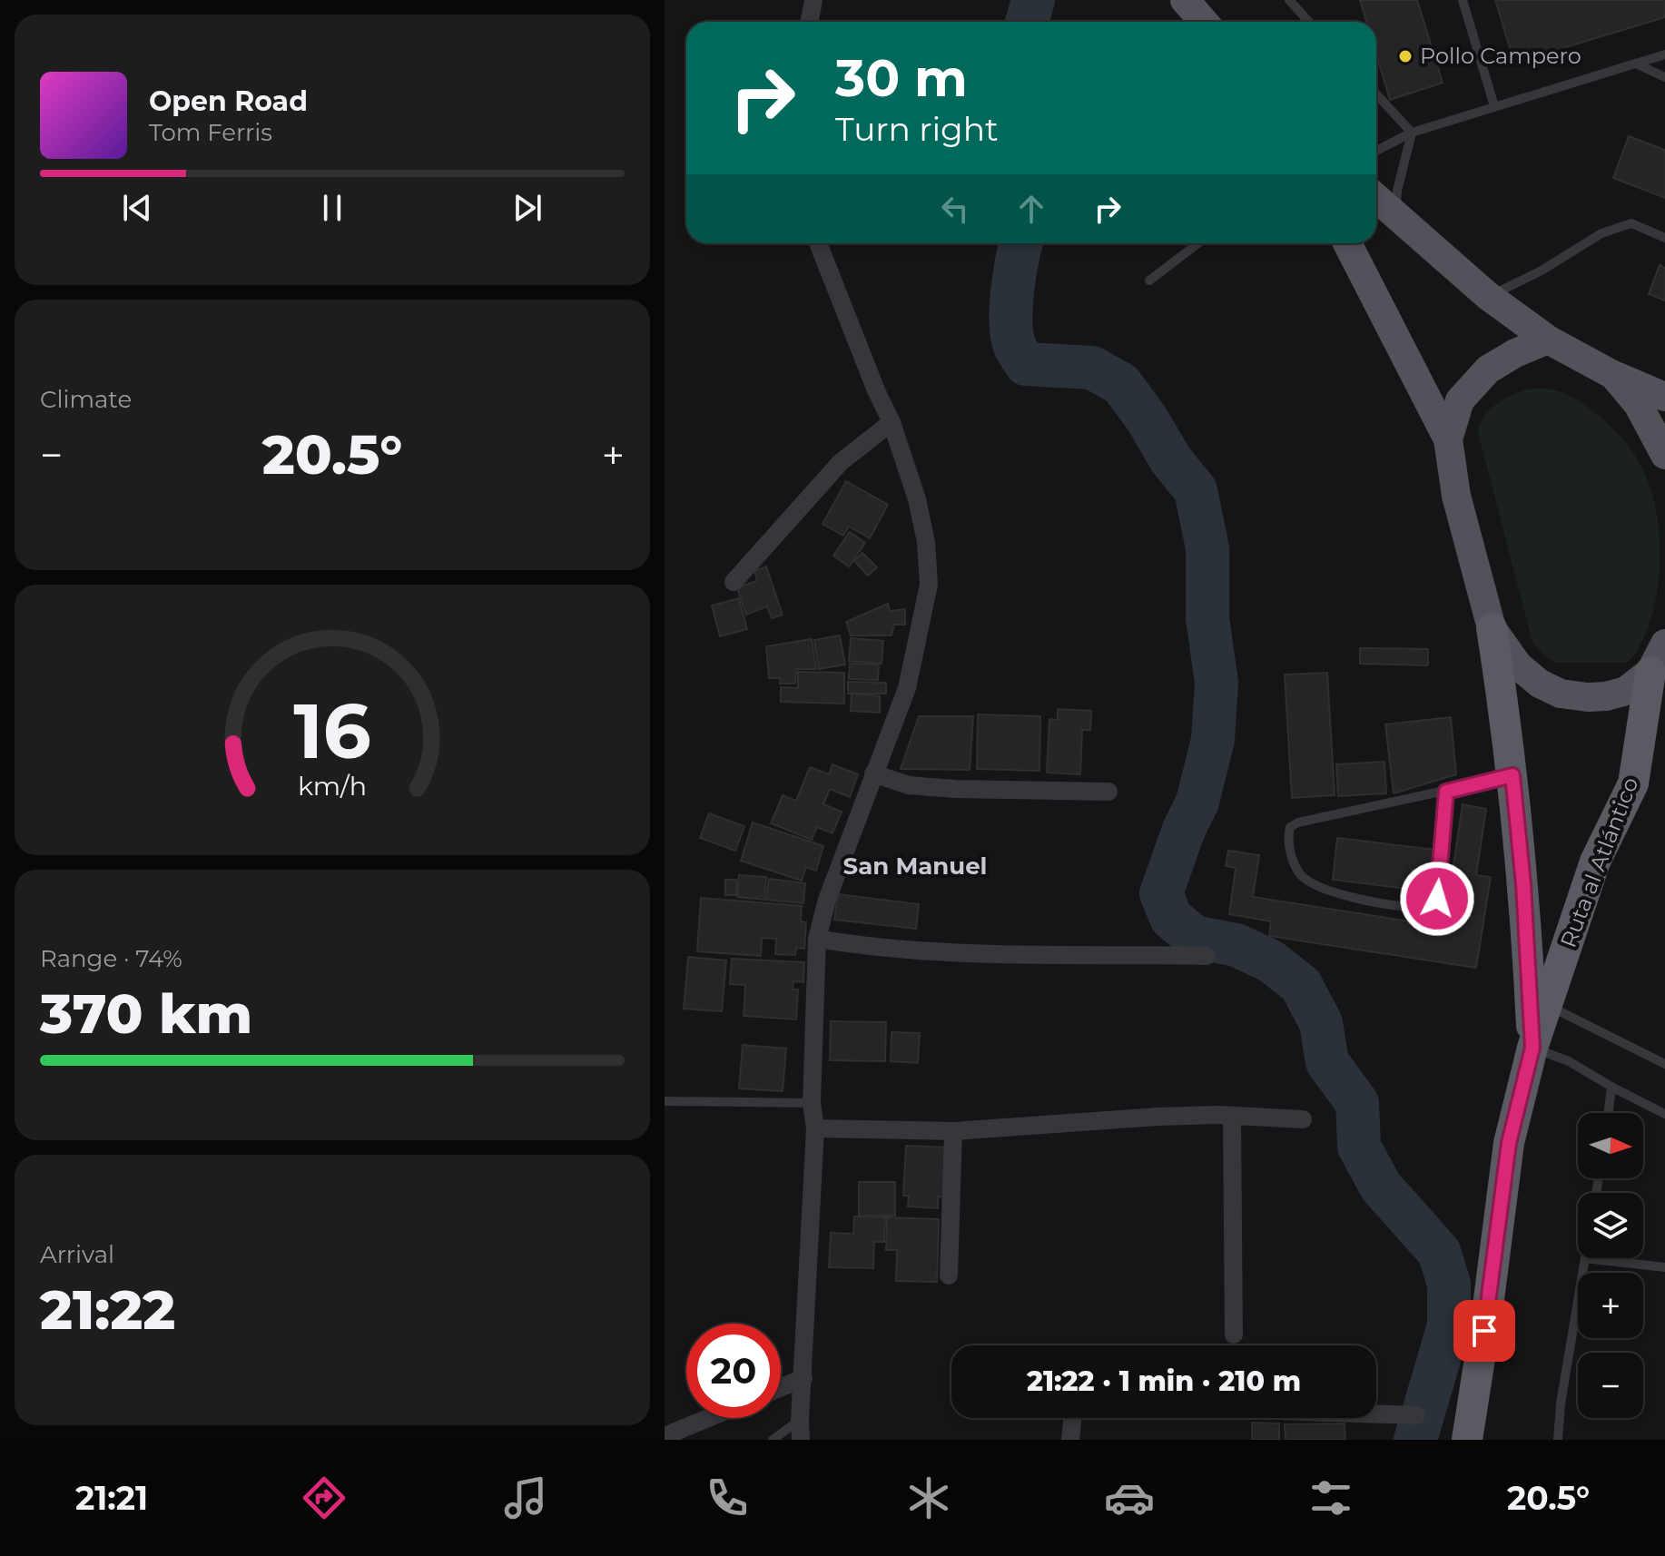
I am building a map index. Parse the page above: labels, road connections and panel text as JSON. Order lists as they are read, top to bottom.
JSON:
{
  "streets": {
    "highway": ["Ruta al Atlántico"]
  },
  "districts": ["San Manuel"],
  "places": ["Pollo Campero"],
  "north": "right",
  "page": {
    "turn": ["30 m", "Turn right"],
    "song": ["Open Road", "Tom Ferris"],
    "tile": [
      "Climate",
      ["Range · 74%", "370 km"],
      ["Arrival", "21:22"]
    ],
    "heat": ["−", "20.5°", "+"],
    "map_buttons": ["+", "−"],
    "limit": "20",
    "trip": "21:22 · 1 min · 210 m",
    "tabs": ["21:21", "20.5°"],
    "gauge": ["16", "km/h"]
  }
}
